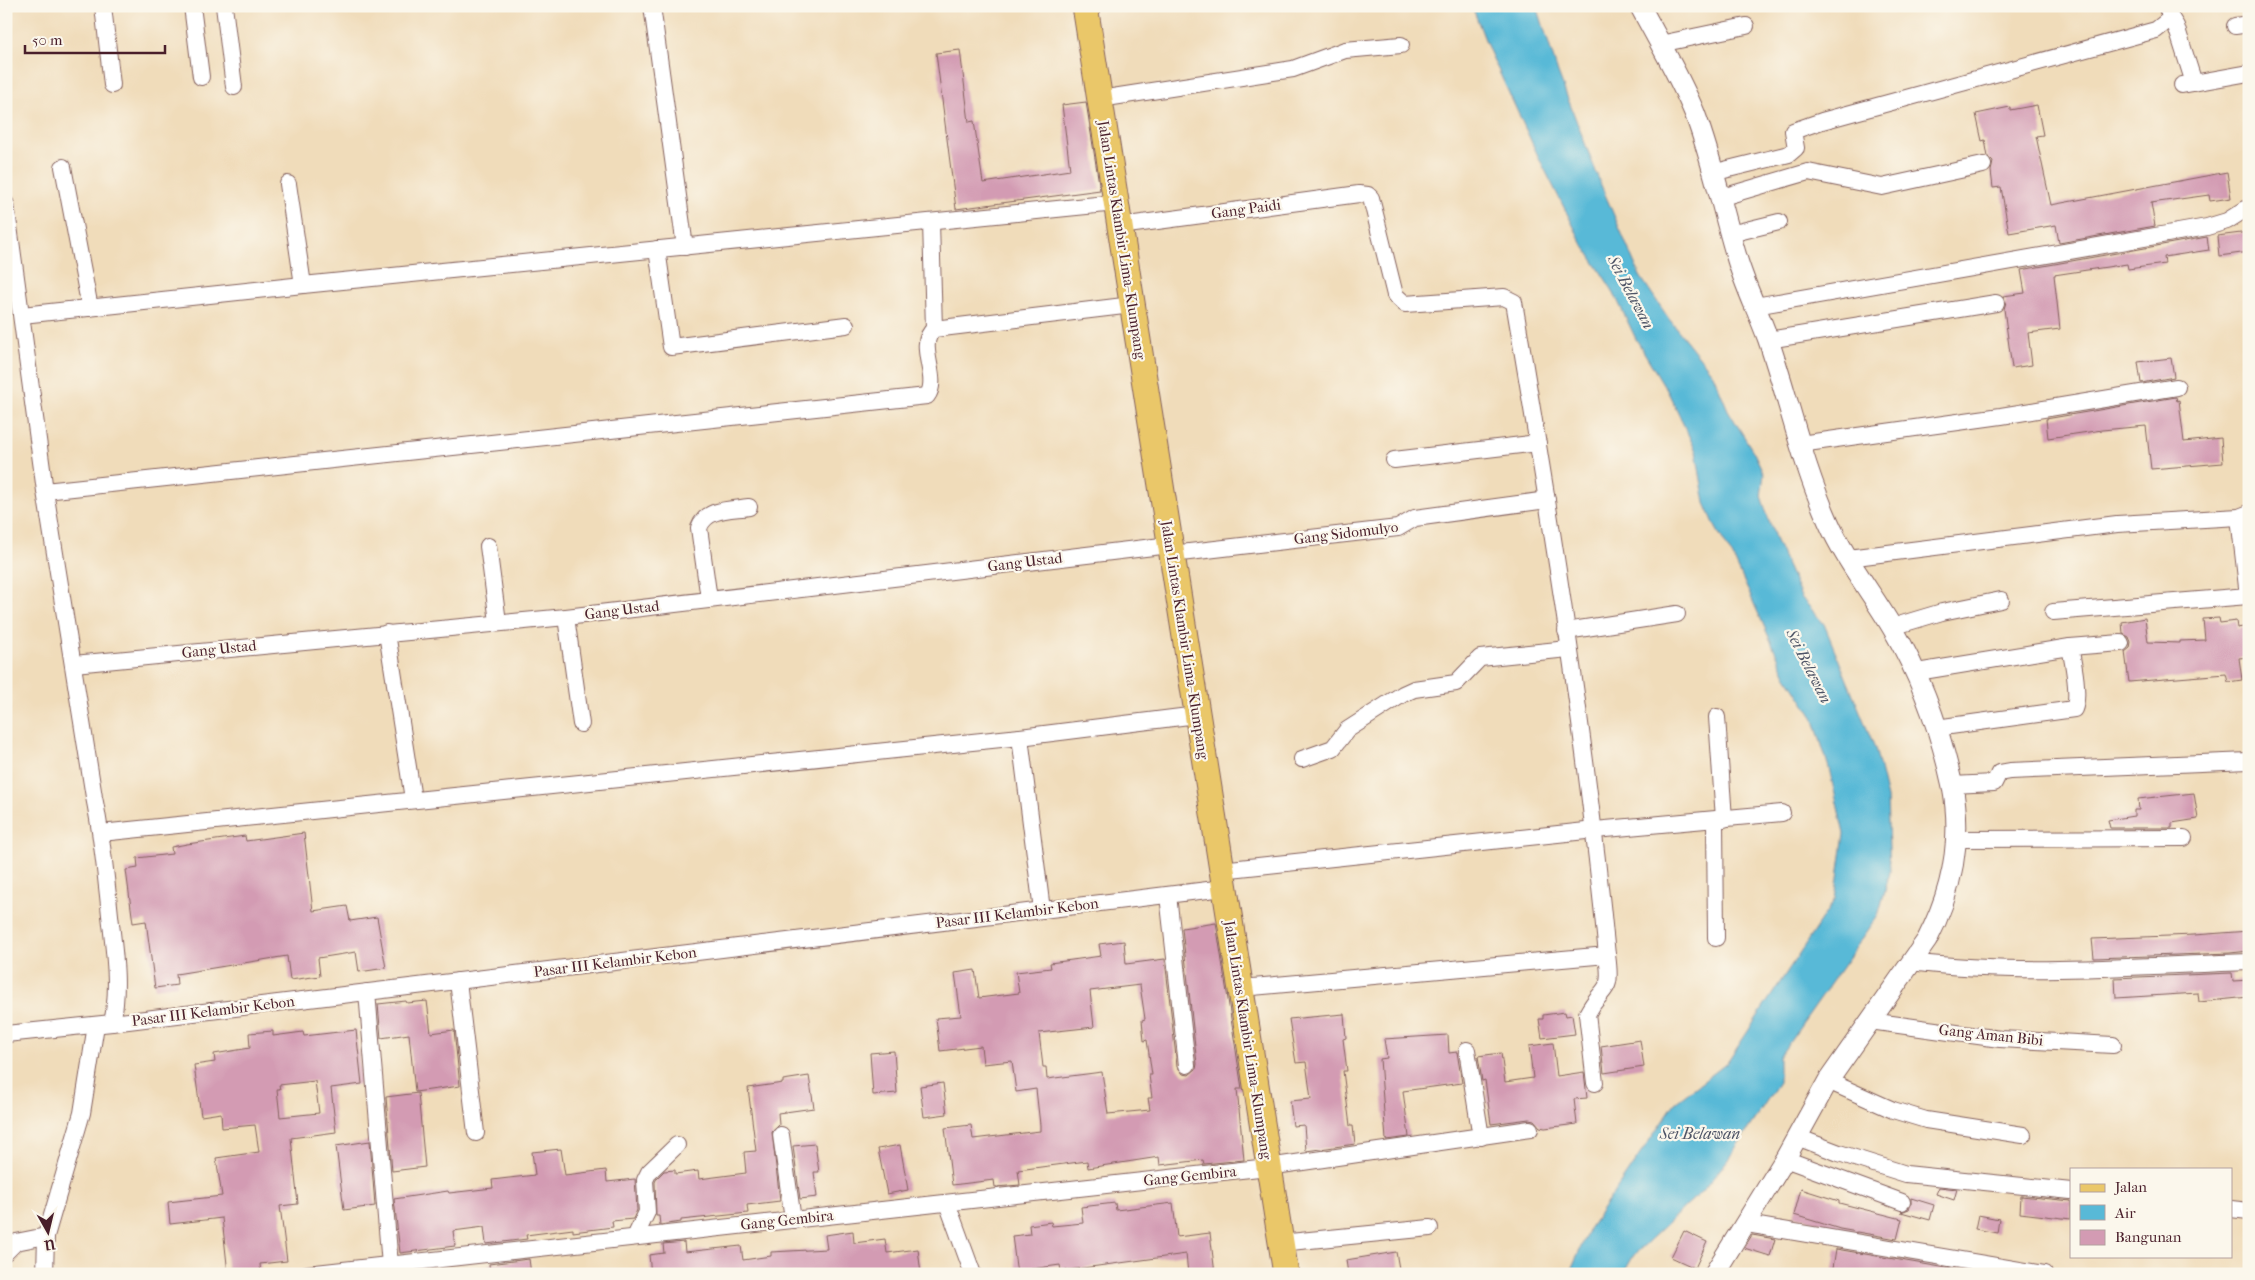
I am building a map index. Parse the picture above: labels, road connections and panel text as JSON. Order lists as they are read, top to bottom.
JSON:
{
  "streets": {
    "main road": ["Jalan Lintas Klambir Lima–Klumpang"],
    "street": [
      "Gang Paidi",
      "Gang Sidomulyo",
      "Gang Ustad",
      "Pasar III Kelambir Kebon",
      "Gang Aman Bibi",
      "Gang Gembira"
    ]
  },
  "crossings": [
    ["Gang Paidi", "Jalan Lintas Klambir Lima–Klumpang"],
    ["Jalan Lintas Klambir Lima–Klumpang", "Gang Sidomulyo"],
    ["Jalan Lintas Klambir Lima–Klumpang", "Gang Ustad"],
    ["Jalan Lintas Klambir Lima–Klumpang", "Pasar III Kelambir Kebon"],
    ["Jalan Lintas Klambir Lima–Klumpang", "Gang Gembira"],
    ["Gang Sidomulyo", "Gang Ustad"]
  ],
  "water": ["Sei Belawan"],
  "legend": ["Jalan", "Air", "Bangunan"],
  "scale_bar": "50 m",
  "north": "bottom"
}
